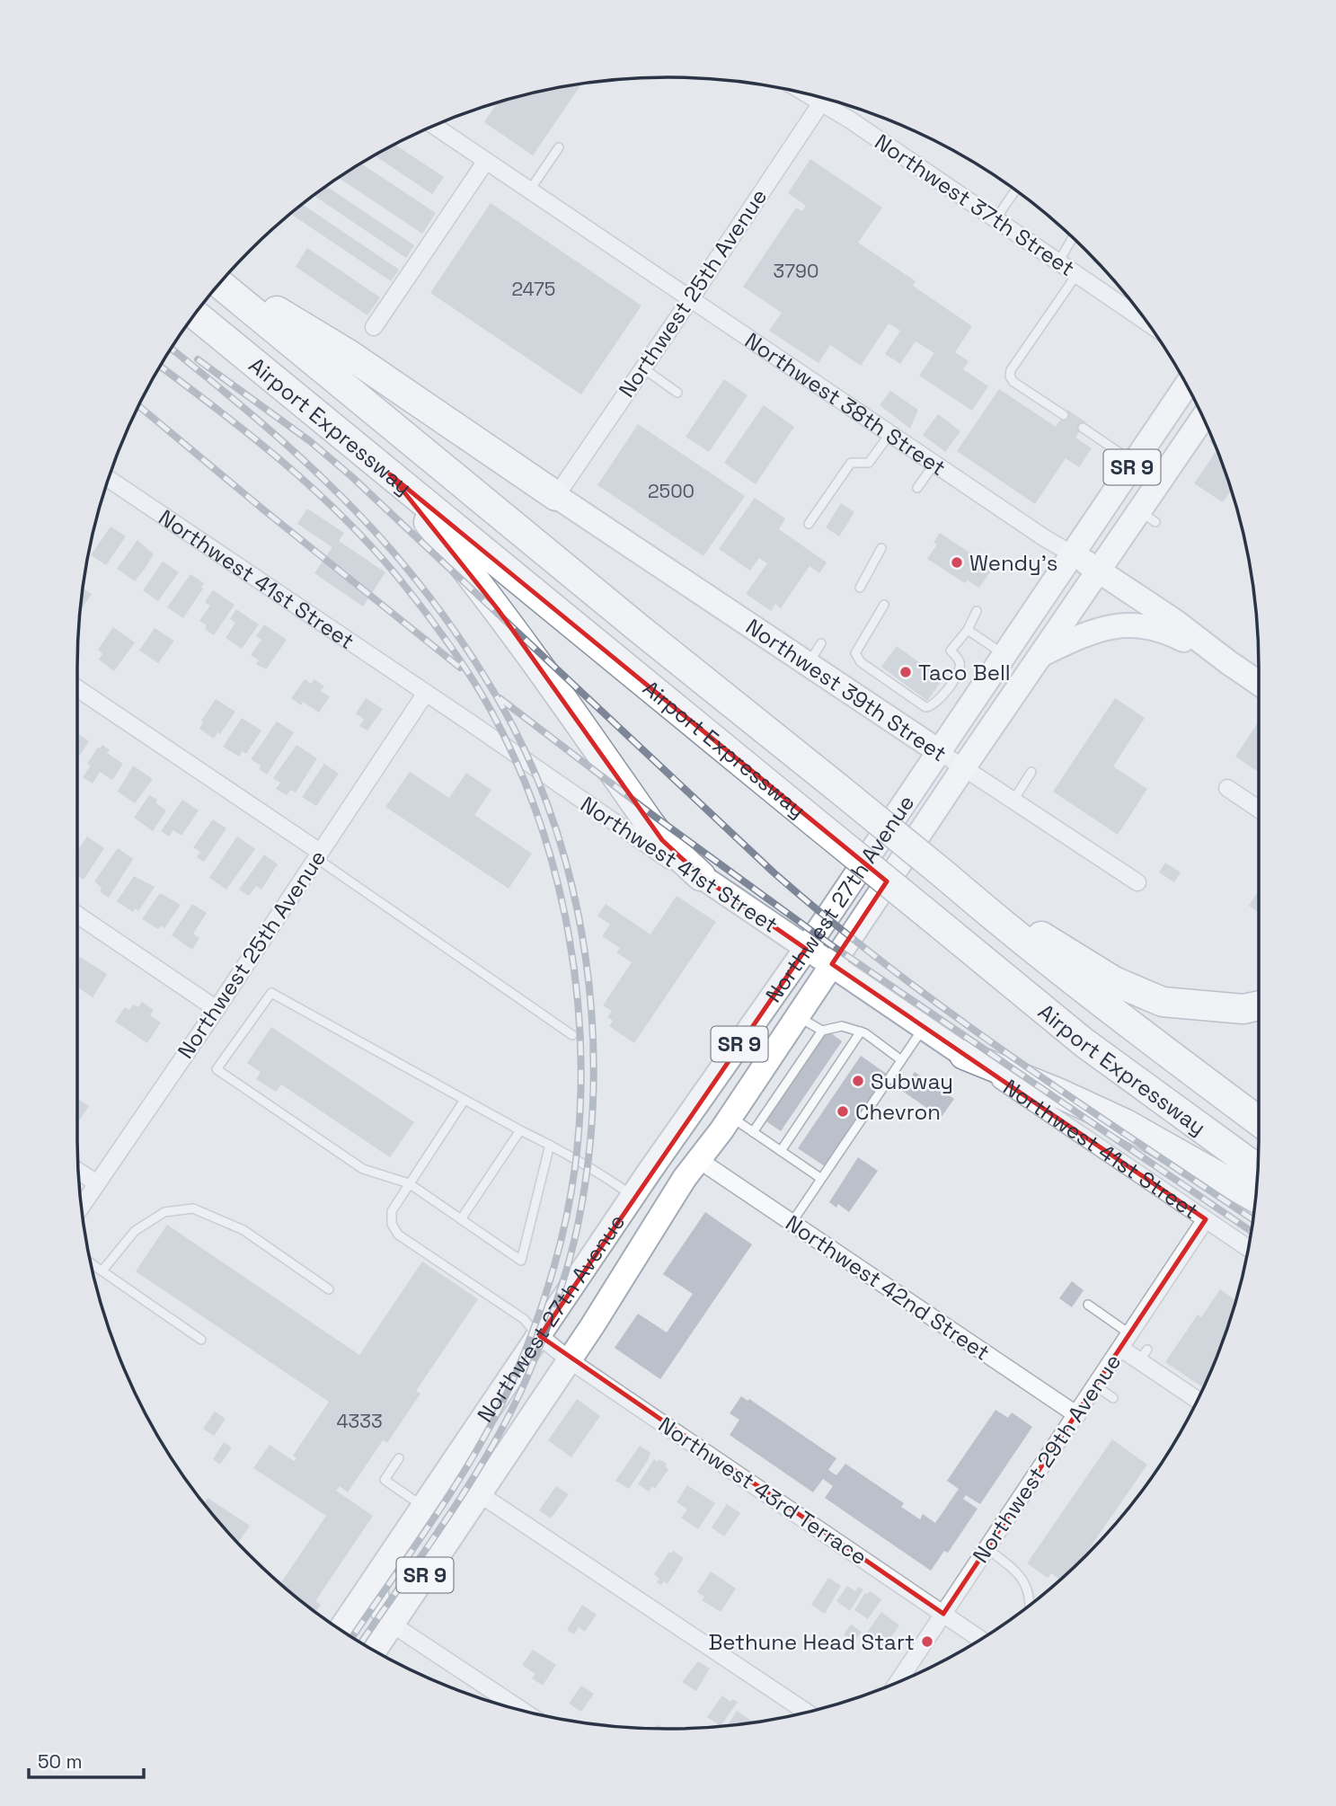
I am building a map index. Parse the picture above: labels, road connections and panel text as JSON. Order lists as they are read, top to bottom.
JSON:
{
  "streets": {
    "highway": ["Airport Expressway"],
    "main road": [
      "Northwest 38th Street",
      "SR 9",
      "Northwest 41st Street",
      "Northwest 39th Street",
      "Northwest 27th Avenue"
    ],
    "street": [
      "Northwest 37th Street",
      "Northwest 25th Avenue",
      "Northwest 42nd Street",
      "Northwest 29th Avenue",
      "Northwest 43rd Terrace"
    ]
  },
  "crossings": [
    ["Northwest 25th Avenue", "Northwest 38th Street"],
    ["Northwest 25th Avenue", "Northwest 41st Street"],
    ["Northwest 25th Avenue", "Northwest 39th Street"],
    ["Northwest 38th Street", "Northwest 27th Avenue"],
    ["Northwest 41st Street", "Northwest 27th Avenue"],
    ["Northwest 41st Street", "Northwest 29th Avenue"],
    ["Northwest 39th Street", "Northwest 27th Avenue"],
    ["Northwest 27th Avenue", "Northwest 42nd Street"],
    ["Northwest 27th Avenue", "Northwest 43rd Terrace"],
    ["Northwest 42nd Street", "Northwest 29th Avenue"],
    ["Northwest 29th Avenue", "Northwest 43rd Terrace"]
  ],
  "places": [
    "Wendy's",
    "Taco Bell",
    "Subway",
    "Chevron",
    "Bethune Head Start"
  ],
  "house_numbers": [
    "3790",
    "2475",
    "2500",
    "4333"
  ],
  "scale_bar": "50 m"
}
